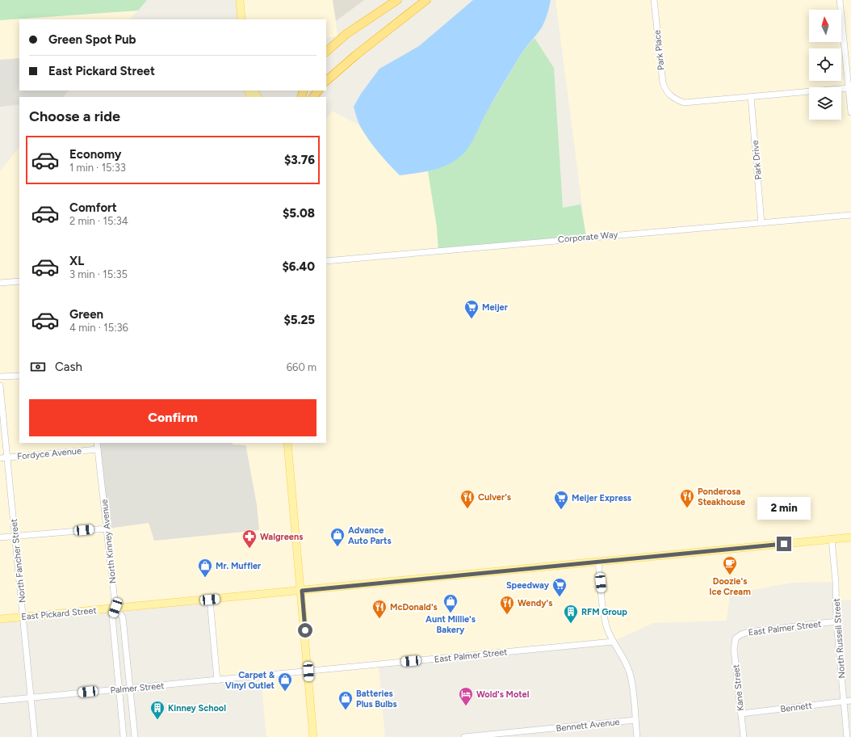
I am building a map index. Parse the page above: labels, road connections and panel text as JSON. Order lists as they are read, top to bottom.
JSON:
{
  "streets": {
    "main road": ["East Pickard Street"],
    "street": [
      "Park Place",
      "Park Drive",
      "Corporate Way",
      "Fordyce Avenue",
      "North Kinney Avenue",
      "North Fancher Street",
      "East Palmer Street",
      "North Russell Street",
      "Palmer Street",
      "Kane Street",
      "Bennett",
      "Bennett Avenue"
    ]
  },
  "crossings": [
    ["Park Place", "Park Drive"],
    ["Park Drive", "Corporate Way"],
    ["Fordyce Avenue", "North Kinney Avenue"],
    ["Fordyce Avenue", "North Fancher Street"],
    ["North Kinney Avenue", "East Pickard Street"],
    ["North Kinney Avenue", "Palmer Street"],
    ["North Fancher Street", "East Pickard Street"],
    ["North Fancher Street", "Palmer Street"],
    ["East Pickard Street", "North Russell Street"],
    ["East Palmer Street", "North Russell Street"],
    ["East Palmer Street", "Palmer Street"],
    ["East Palmer Street", "Kane Street"],
    ["North Russell Street", "Bennett"],
    ["Kane Street", "Bennett"]
  ],
  "places": {
    "supermarket": ["Meijer", "Meijer Express", "Speedway"],
    "restaurant": [
      "Ponderosa Steakhouse",
      "Culver's",
      "Wendy's",
      "McDonald's"
    ],
    "shop": [
      "Advance Auto Parts",
      "Mr. Muffler",
      "Aunt Millie's Bakery",
      "Carpet & Vinyl Outlet",
      "Batteries Plus Bulbs"
    ],
    "pharmacy": ["Walgreens"],
    "cafe": ["Doozie's Ice Cream"],
    "building": ["RFM Group", "Kinney School"],
    "hotel": ["Wold's Motel"]
  },
  "north": "top",
  "page": {
    "banner": ["Green Spot Pub", "East Pickard Street"],
    "heading": "Choose a ride",
    "list": [
      {
        "name": "Economy",
        "note": "1 min · 15:33",
        "value": "$3.76"
      },
      {
        "name": "Comfort",
        "note": "2 min · 15:34",
        "value": "$5.08"
      },
      {
        "name": "XL",
        "note": "3 min · 15:35",
        "value": "$6.40"
      },
      {
        "name": "Green",
        "note": "4 min · 15:36",
        "value": "$5.25"
      }
    ],
    "pay": ["Cash", "660 m"],
    "buttons": "Confirm",
    "bubble": "2 min"
  }
}
